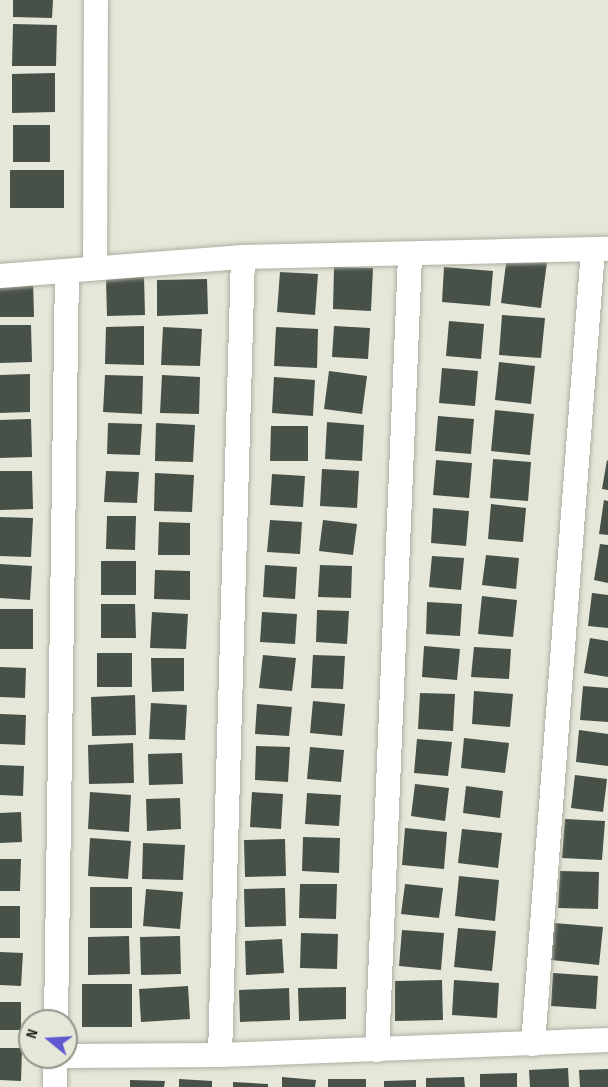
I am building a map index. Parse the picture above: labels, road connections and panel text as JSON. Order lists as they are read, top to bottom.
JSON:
{
  "north": "left"
}
